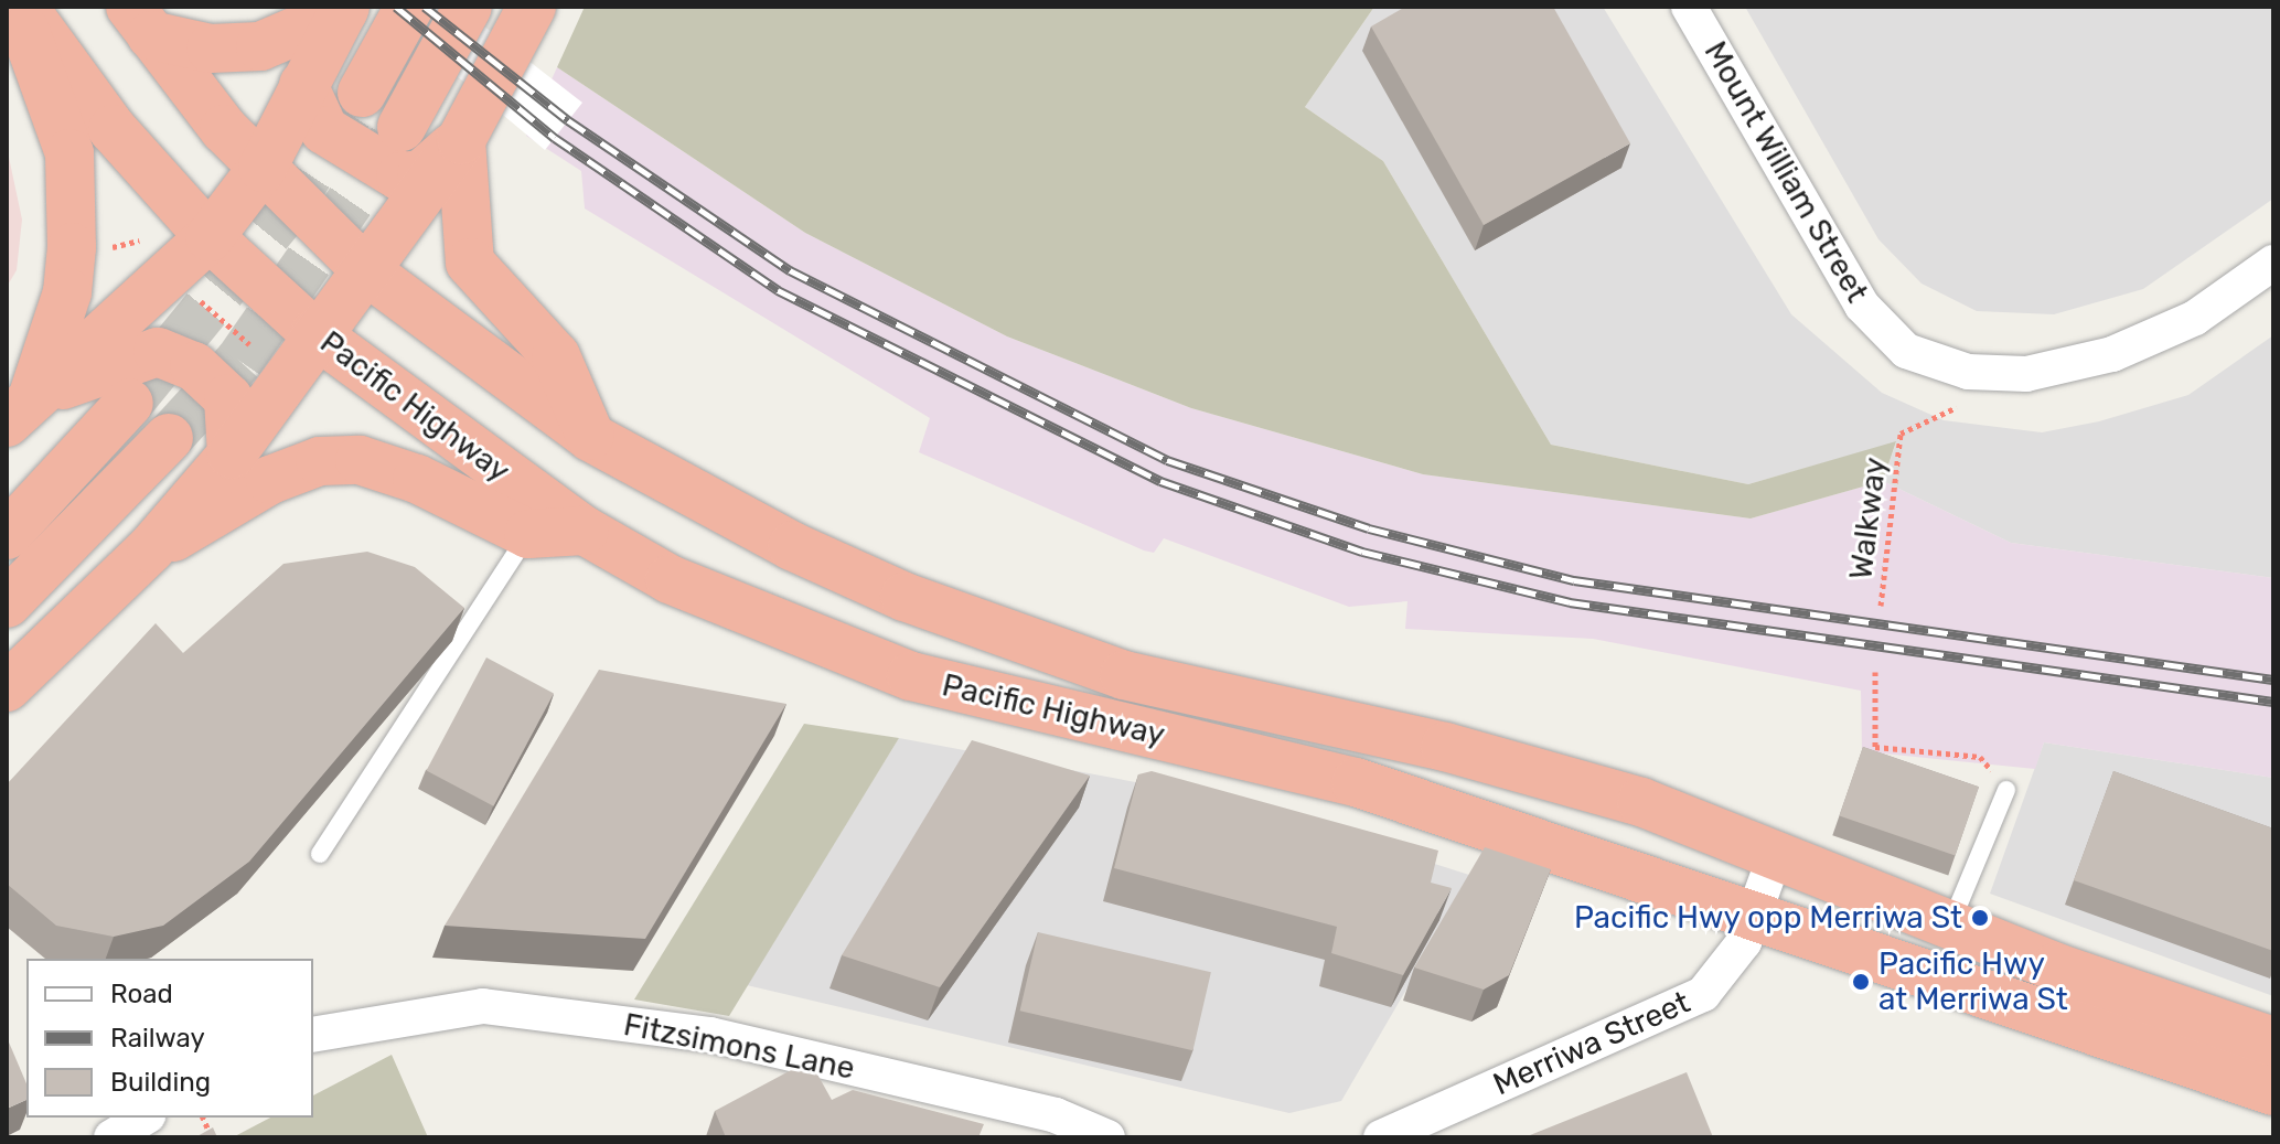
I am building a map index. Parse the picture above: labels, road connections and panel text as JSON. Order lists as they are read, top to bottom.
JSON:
{
  "streets": {
    "highway": ["Pacific Highway"],
    "street": ["Mount William Street", "Merriwa Street", "Fitzsimons Lane"],
    "path": ["Walkway"]
  },
  "crossings": [
    ["Mount William Street", "Walkway"],
    ["Pacific Highway", "Merriwa Street"]
  ],
  "places": ["Pacific Hwy opp Merriwa St", "Pacific Hwy at Merriwa St"],
  "legend": ["Road", "Railway", "Building"]
}
